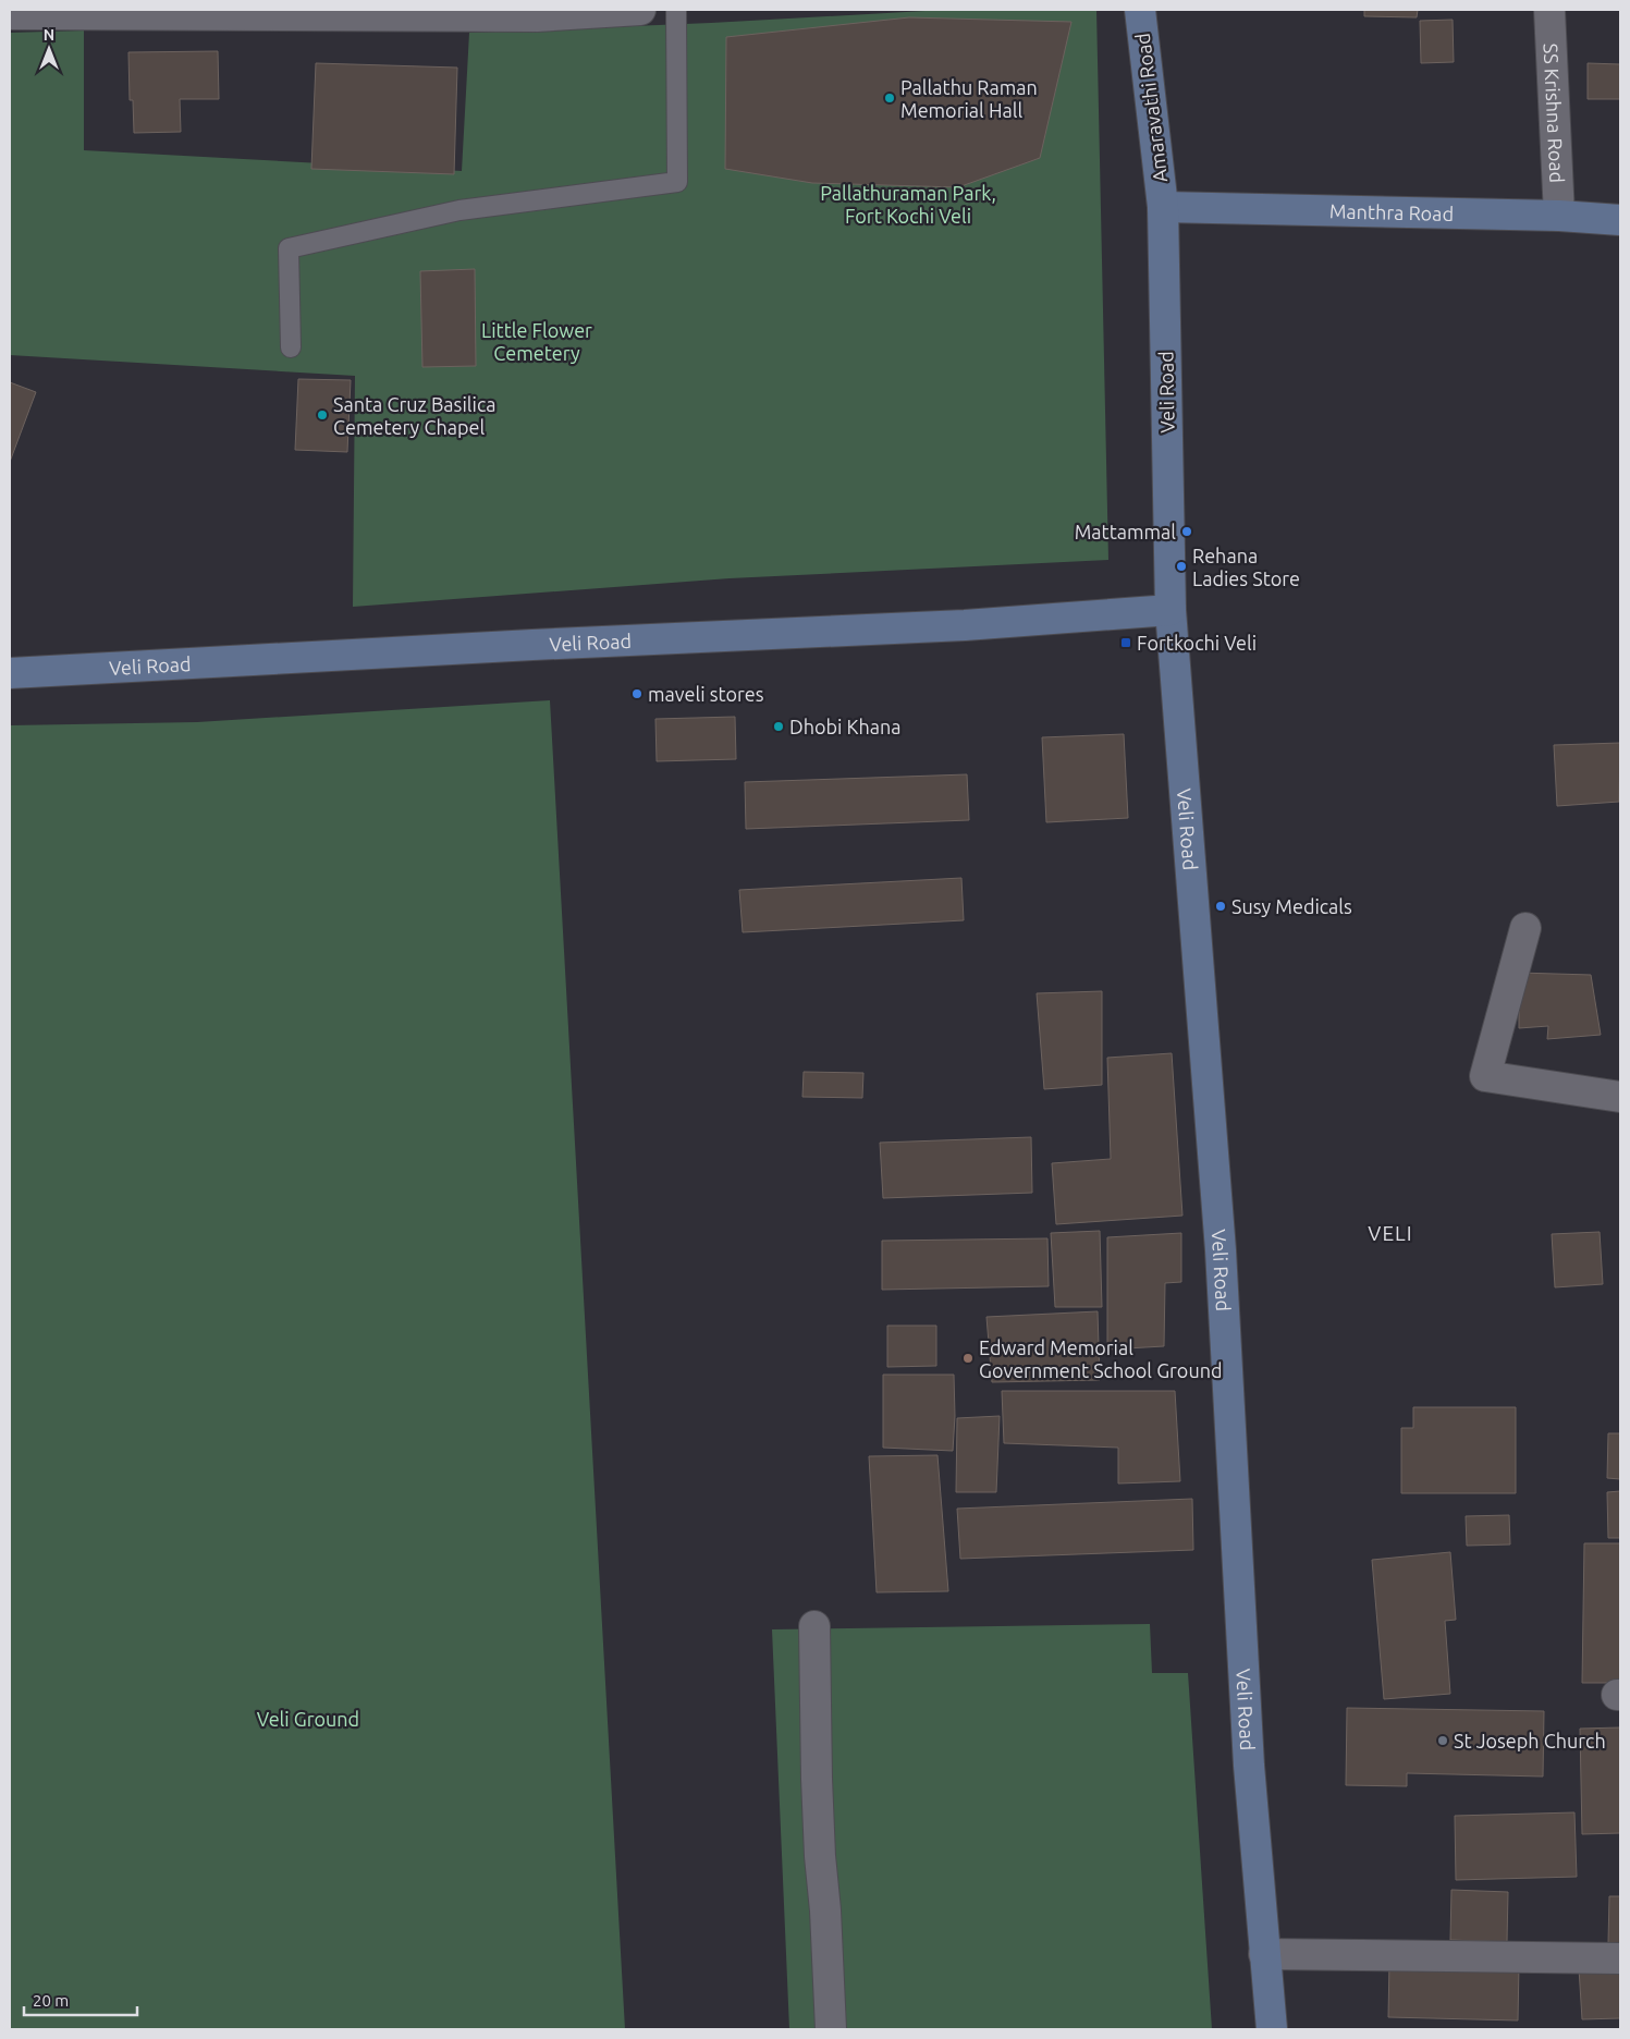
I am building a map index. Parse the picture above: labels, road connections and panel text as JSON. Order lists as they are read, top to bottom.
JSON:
{
  "streets": {
    "main road": ["Amaravathi Road", "Manthra Road", "Veli Road"],
    "street": ["SS Krishna Road"]
  },
  "crossings": [
    ["Amaravathi Road", "Manthra Road"],
    ["Amaravathi Road", "Veli Road"],
    ["SS Krishna Road", "Manthra Road"],
    ["Manthra Road", "Veli Road"]
  ],
  "districts": ["VELI"],
  "parks": ["Pallathuraman Park, Fort Kochi Veli", "Little Flower Cemetery", "Veli Ground"],
  "places": {
    "other": [
      "Pallathu Raman Memorial Hall",
      "Santa Cruz Basilica Cemetery Chapel",
      "Mattammal",
      "Rehana Ladies Store",
      "maveli stores",
      "Dhobi Khana",
      "Susy Medicals",
      "Edward Memorial Government School Ground",
      "St Joseph Church"
    ],
    "transit": ["Fortkochi Veli"]
  },
  "scale_bar": "20 m",
  "north": "top"
}
